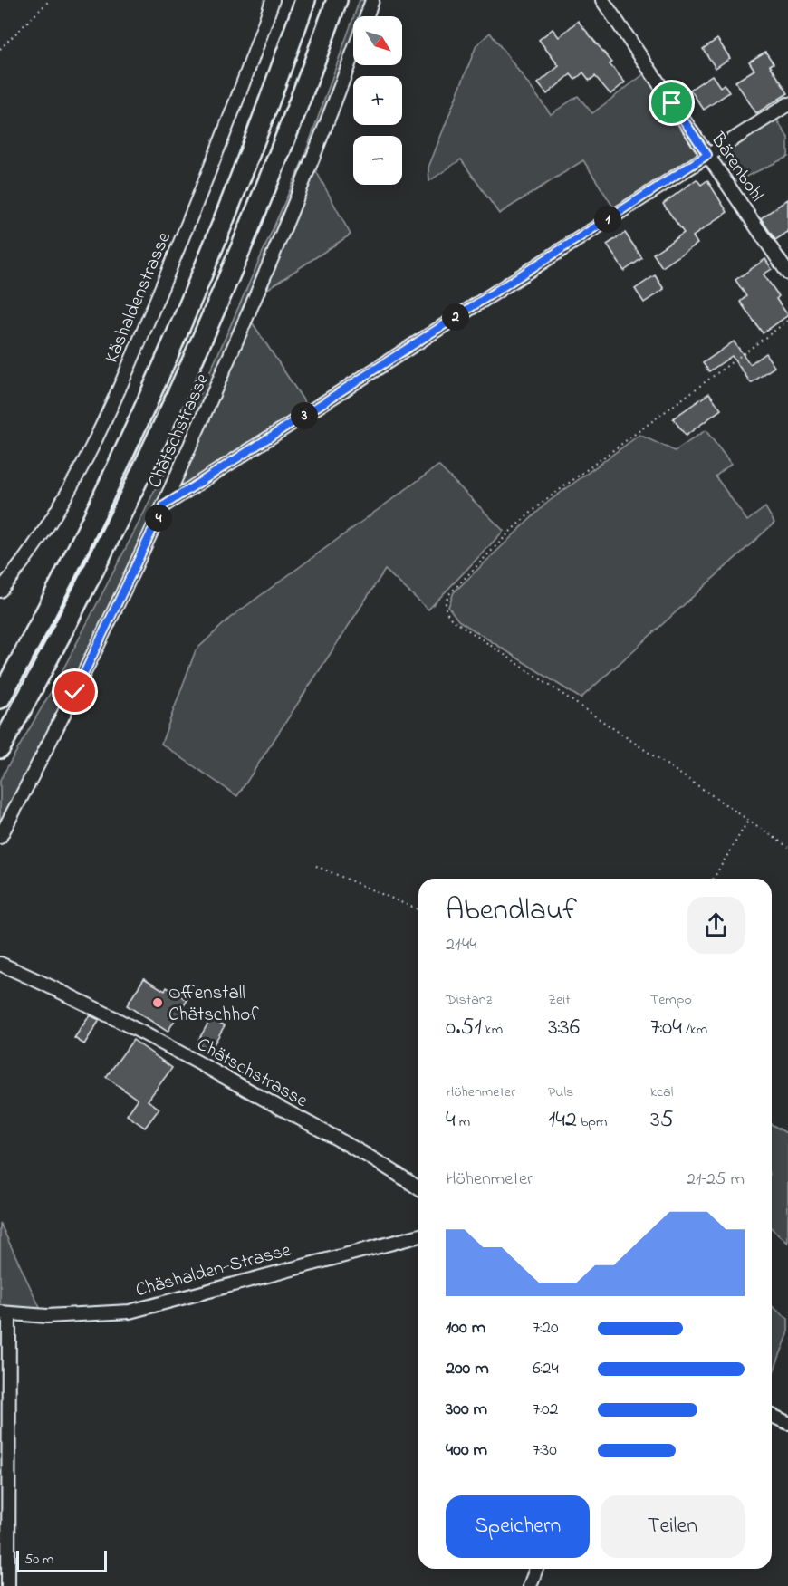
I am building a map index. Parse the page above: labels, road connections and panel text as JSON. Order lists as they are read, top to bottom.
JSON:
{
  "streets": {
    "street": [
      "Bärenbohl",
      "Käshaldenstrasse",
      "Chätschstrasse",
      "Chäshalden-Strasse"
    ]
  },
  "places": ["Offenstall Chätschhof"],
  "scale_bar": "50 m",
  "north": "bottom right",
  "page": {
    "map_buttons": ["+", "−"],
    "pins": [
      "1",
      "2",
      "3",
      "4"
    ],
    "heading": ["Abendlauf", "21:44"],
    "stats": [
      ["Distanz", "0.51 km"],
      ["Zeit", "3:36"],
      ["Tempo", "7:04 /km"],
      ["Höhenmeter", "4 m"],
      ["Puls", "142 bpm"],
      ["kcal", "35"]
    ],
    "chart": ["Höhenmeter", "21–25 m"],
    "list": [
      {
        "name": "100 m",
        "note": "7:20"
      },
      {
        "name": "200 m",
        "note": "6:24"
      },
      {
        "name": "300 m",
        "note": "7:02"
      },
      {
        "name": "400 m",
        "note": "7:30"
      }
    ],
    "buttons": ["Speichern", "Teilen"],
    "scale": "50 m"
  }
}
